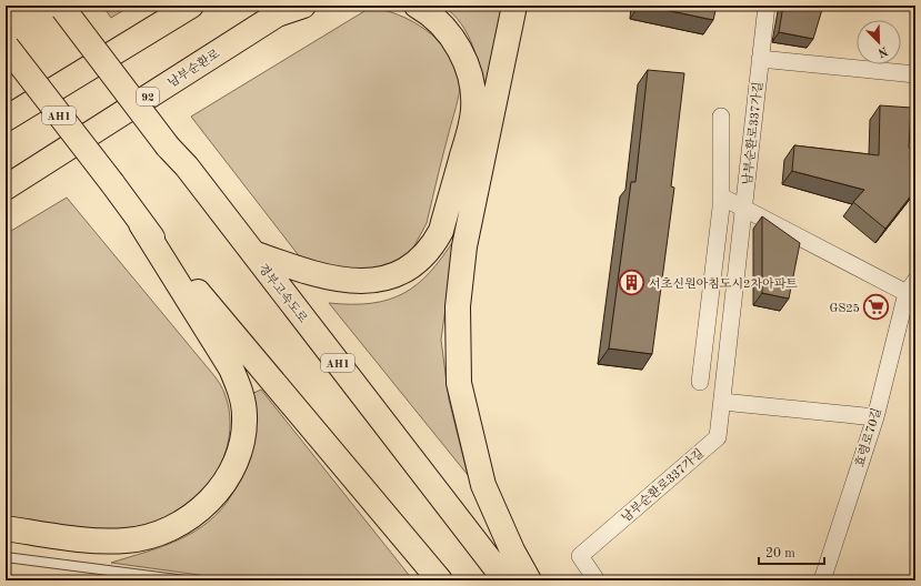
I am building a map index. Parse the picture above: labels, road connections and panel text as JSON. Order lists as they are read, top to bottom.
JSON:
{
  "streets": {
    "main road": [
      "남부순환로",
      "92",
      "AH1",
      "경부고속도로"
    ],
    "street": ["남부순환로337가길", "효령로70길"]
  },
  "places": {
    "building": ["서초신원아침도시2차아파트"],
    "supermarket": ["GS25"]
  },
  "scale_bar": "20 m",
  "north": "bottom right"
}
